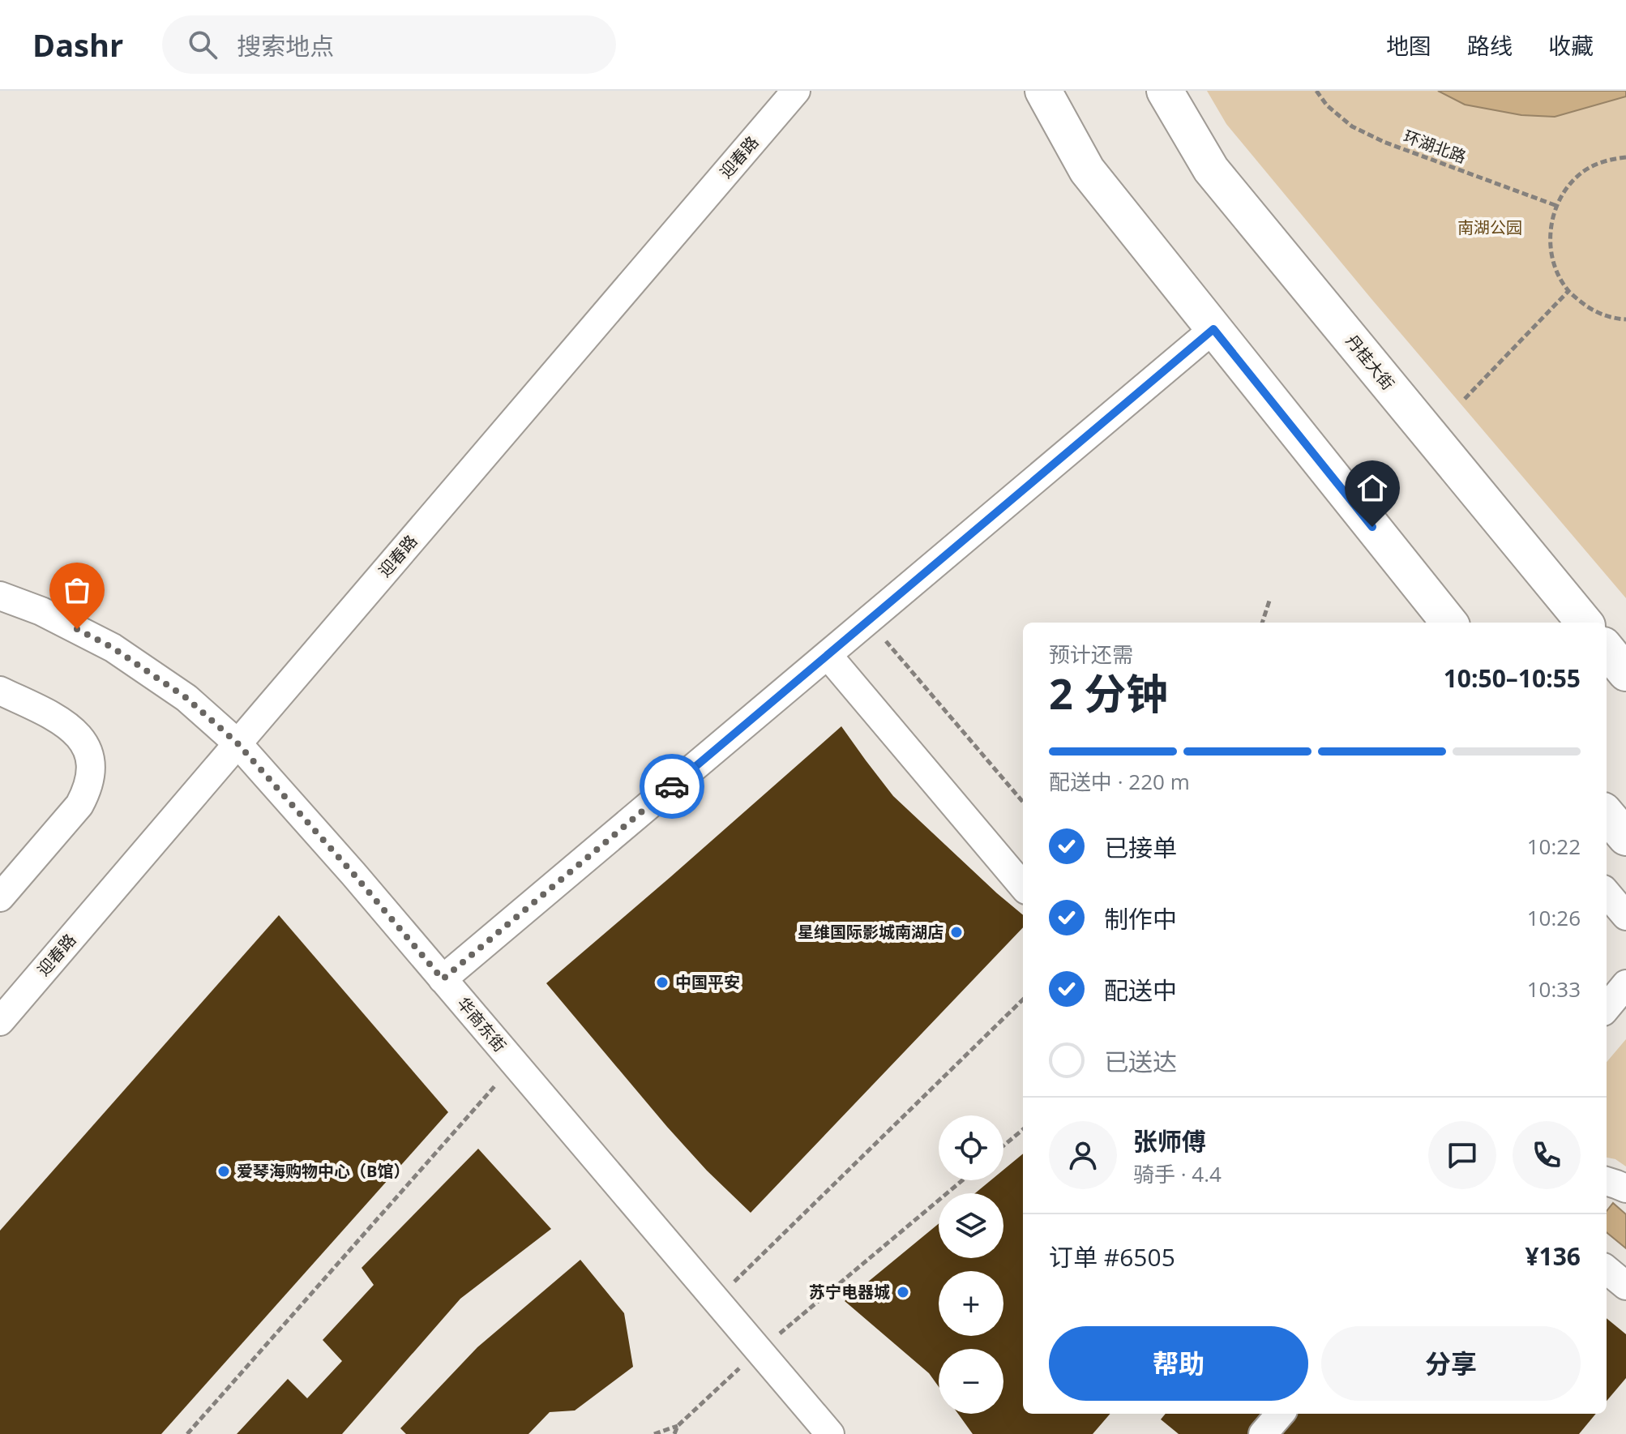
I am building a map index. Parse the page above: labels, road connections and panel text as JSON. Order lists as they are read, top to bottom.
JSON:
{
  "streets": {
    "main road": ["丹桂大街"],
    "street": ["迎春路", "华商东街"],
    "path": ["环湖北路"]
  },
  "crossings": [
    ["迎春路", "华商东街"]
  ],
  "parks": ["南湖公园"],
  "places": [
    "星维国际影城南湖店",
    "中国平安",
    "爱琴海购物中心（B馆）",
    "苏宁电器城"
  ],
  "page": {
    "header": "Dashr",
    "search": "搜索地点",
    "nav": ["地图", "路线", "收藏"],
    "heading": ["2 分钟", "预计还需", "10:50–10:55"],
    "panel": [
      "张师傅",
      "骑手 · 4.4",
      "订单 #6505",
      "¥136"
    ],
    "bar": "配送中 · 220 m",
    "list": [
      ["已接单", "10:22"],
      ["制作中", "10:26"],
      ["配送中", "10:33"],
      "已送达"
    ],
    "map_buttons": ["+", "−"],
    "buttons": ["帮助", "分享"]
  }
}
